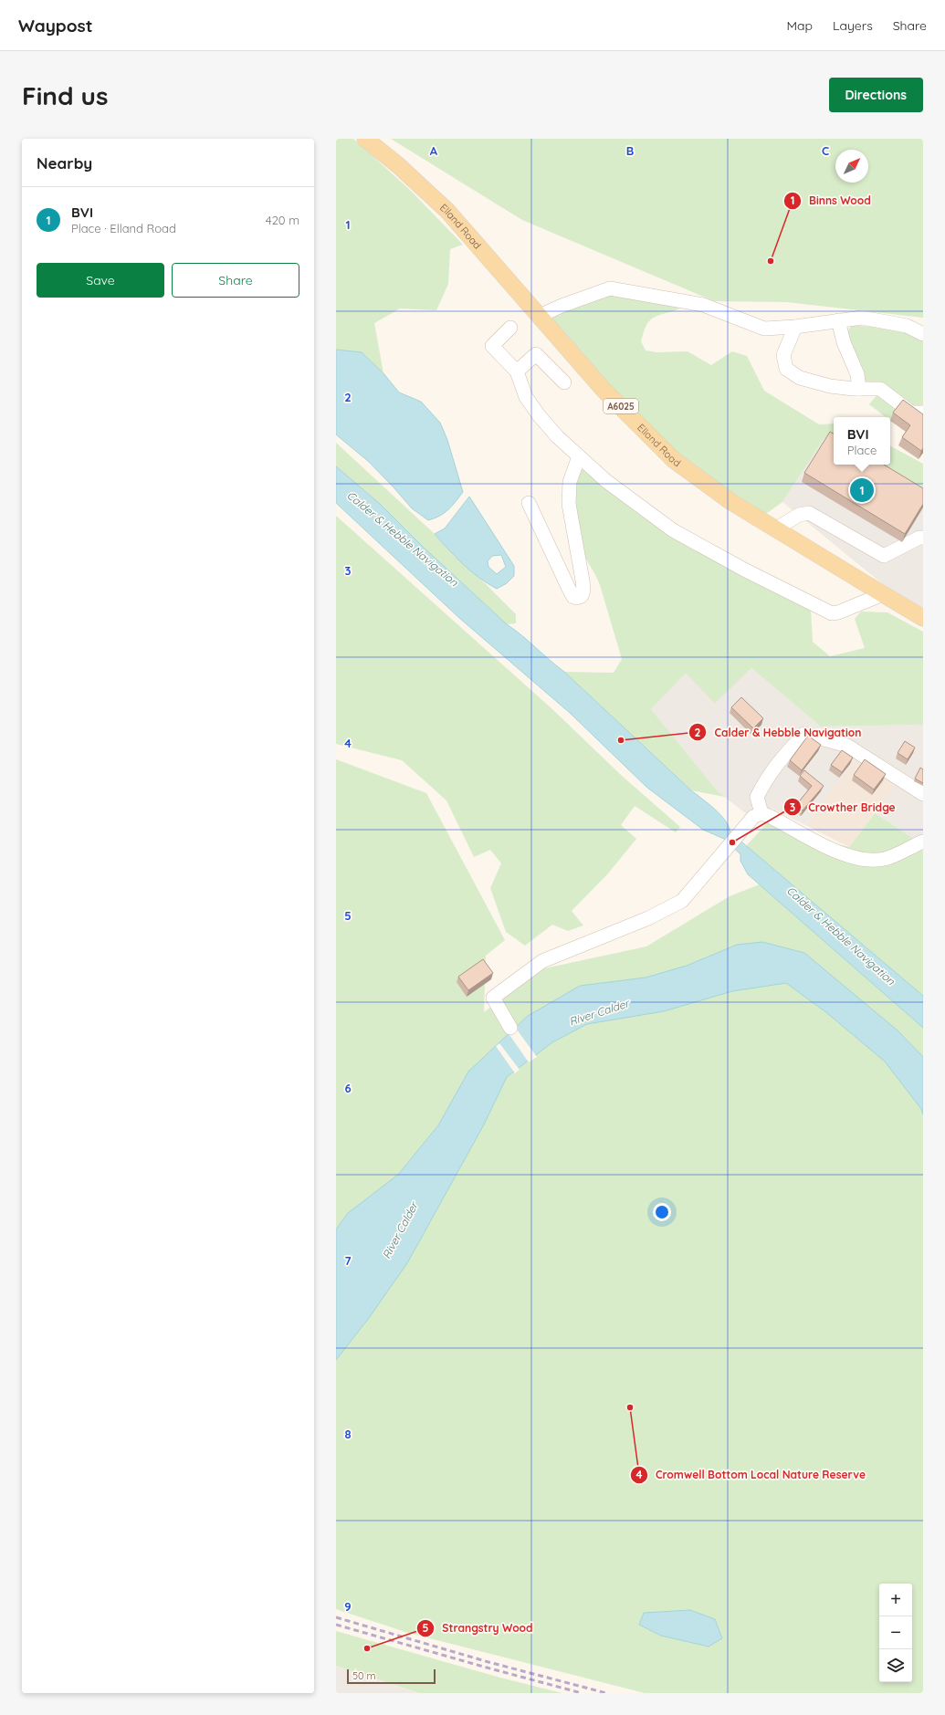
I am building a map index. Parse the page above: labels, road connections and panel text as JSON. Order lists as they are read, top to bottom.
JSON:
{
  "streets": {
    "main road": ["Elland Road", "A6025"]
  },
  "water": ["Calder & Hebble Navigation", "River Calder"],
  "places": [
    "Binns Wood",
    "Calder & Hebble Navigation",
    "Crowther Bridge",
    "Cromwell Bottom Local Nature Reserve",
    "Strangstry Wood"
  ],
  "scale_bar": "50 m",
  "north": "top right",
  "page": {
    "header": "Waypost",
    "nav": ["Map", "Layers", "Share"],
    "buttons": [
      "Directions",
      ["Save", "Share"]
    ],
    "title": "Find us",
    "heading": "Nearby",
    "list": [
      {
        "mark": "1",
        "name": "BVI",
        "note": "Place · Elland Road",
        "value": "420 m"
      }
    ],
    "popup": ["BVI", "Place"],
    "pins": "1",
    "map_buttons": ["+", "−"],
    "scale": "50 m"
  },
  "grid": {
    "columns": ["A", "B", "C"],
    "rows": [
      "1",
      "2",
      "3",
      "4",
      "5",
      "6",
      "7",
      "8",
      "9"
    ]
  }
}
